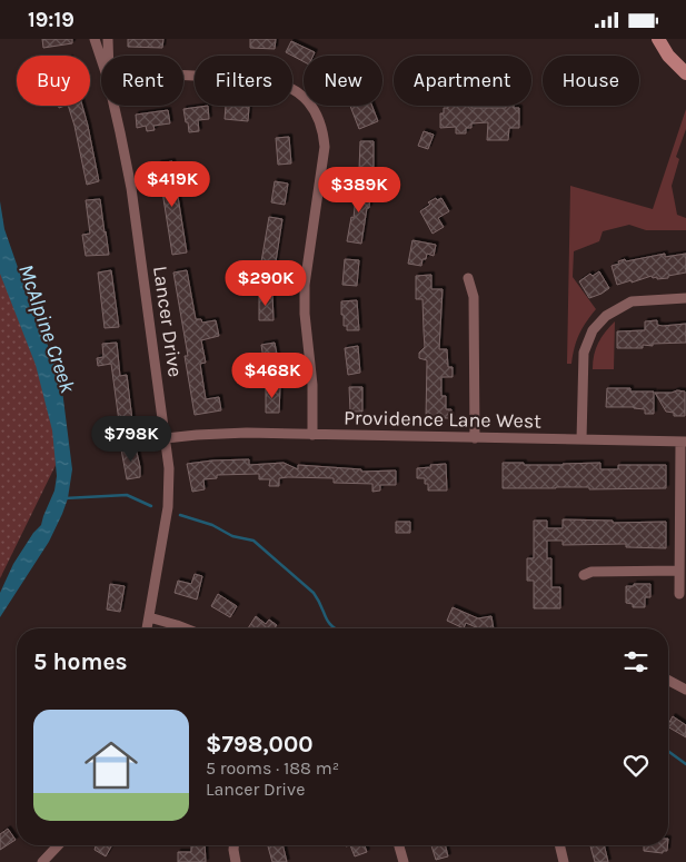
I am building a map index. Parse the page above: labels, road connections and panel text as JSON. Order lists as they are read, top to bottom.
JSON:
{
  "streets": {
    "street": ["Lancer Drive", "Providence Lane West"]
  },
  "crossings": [
    ["Lancer Drive", "Providence Lane West"]
  ],
  "water": ["McAlpine Creek"],
  "page": {
    "status": "19:19",
    "chip": [
      "Buy",
      "Rent",
      "Filters",
      "New",
      "Apartment",
      "House"
    ],
    "price": [
      "$419K",
      "$389K",
      "$290K",
      "$468K",
      "$798K"
    ],
    "heading": "5 homes",
    "list": [
      {
        "name": "$798,000",
        "note": "5 rooms · 188 m² · Lancer Drive"
      }
    ]
  }
}
